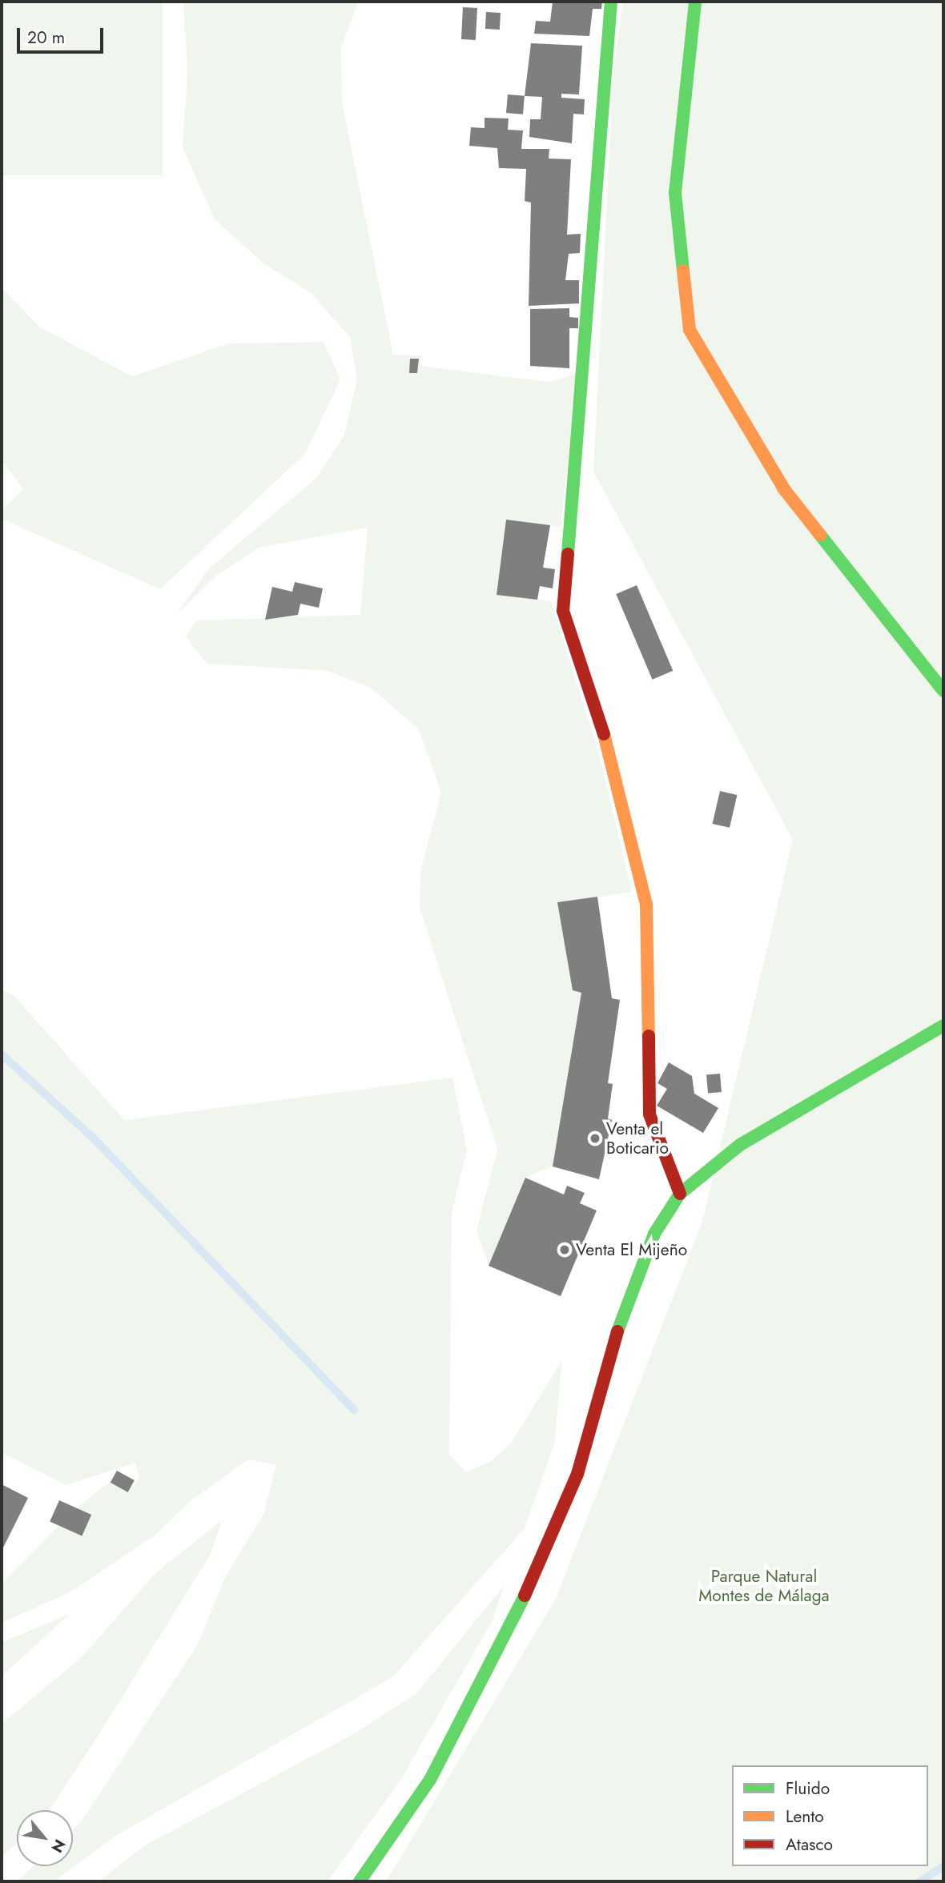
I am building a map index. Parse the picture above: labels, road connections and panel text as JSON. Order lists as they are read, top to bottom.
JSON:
{
  "parks": ["Parque Natural Montes de Málaga"],
  "places": ["Venta el Boticario", "Venta El Mijeño"],
  "legend": ["Fluido", "Lento", "Atasco"],
  "scale_bar": "20 m",
  "north": "bottom right"
}
